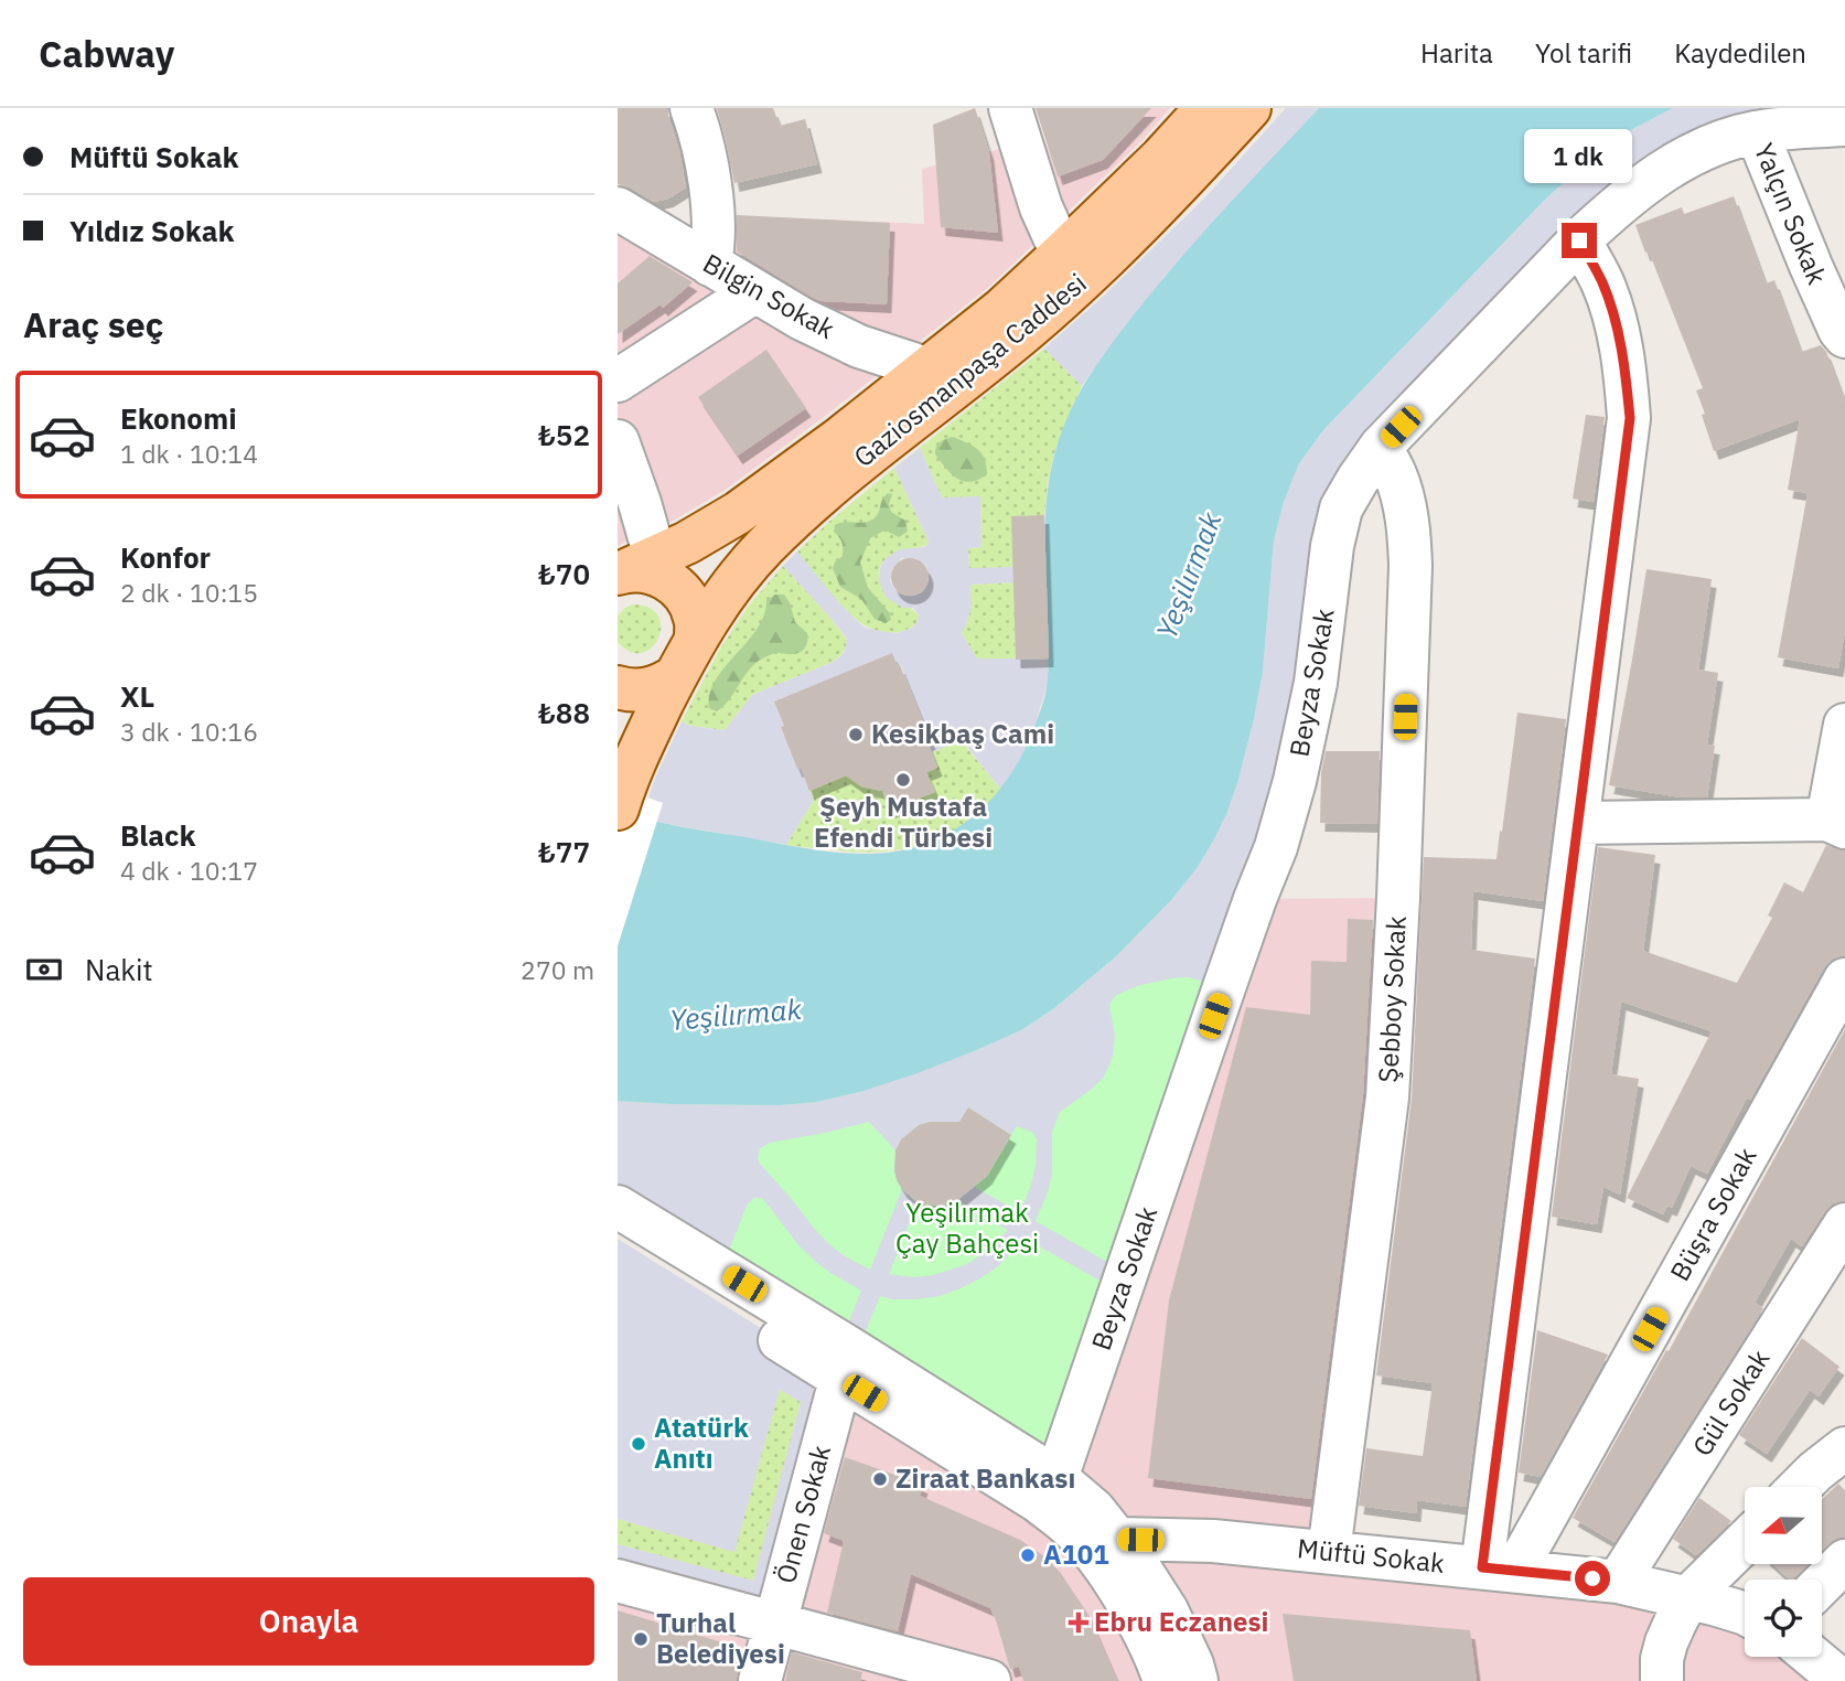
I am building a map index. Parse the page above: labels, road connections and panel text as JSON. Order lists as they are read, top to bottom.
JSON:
{
  "streets": {
    "main road": ["Gaziosmanpaşa Caddesi"],
    "street": [
      "Yalçın Sokak",
      "Bilgin Sokak",
      "Beyza Sokak",
      "Şebboy Sokak",
      "Büşra Sokak",
      "Gül Sokak",
      "Önen Sokak",
      "Müftü Sokak"
    ]
  },
  "crossings": [
    ["Yalçın Sokak", "Beyza Sokak"],
    ["Bilgin Sokak", "Gaziosmanpaşa Caddesi"],
    ["Beyza Sokak", "Şebboy Sokak"],
    ["Şebboy Sokak", "Müftü Sokak"],
    ["Büşra Sokak", "Müftü Sokak"],
    ["Gül Sokak", "Müftü Sokak"]
  ],
  "water": ["Yeşilırmak"],
  "parks": ["Yeşilırmak Çay Bahçesi"],
  "places": {
    "other": [
      "Kesikbaş Cami",
      "Şeyh Mustafa Efendi Türbesi",
      "Atatürk Anıtı",
      "Ziraat Bankası",
      "A101",
      "Turhal Belediyesi"
    ],
    "health": ["Ebru Eczanesi"]
  },
  "north": "left",
  "page": {
    "header": "Cabway",
    "nav": ["Harita", "Yol tarifi", "Kaydedilen"],
    "banner": ["Müftü Sokak", "Yıldız Sokak"],
    "bubble": "1 dk",
    "heading": "Araç seç",
    "list": [
      {
        "name": "Ekonomi",
        "note": "1 dk · 10:14",
        "value": "₺52"
      },
      {
        "name": "Konfor",
        "note": "2 dk · 10:15",
        "value": "₺70"
      },
      {
        "name": "XL",
        "note": "3 dk · 10:16",
        "value": "₺88"
      },
      {
        "name": "Black",
        "note": "4 dk · 10:17",
        "value": "₺77"
      }
    ],
    "pay": ["Nakit", "270 m"],
    "buttons": "Onayla"
  }
}
